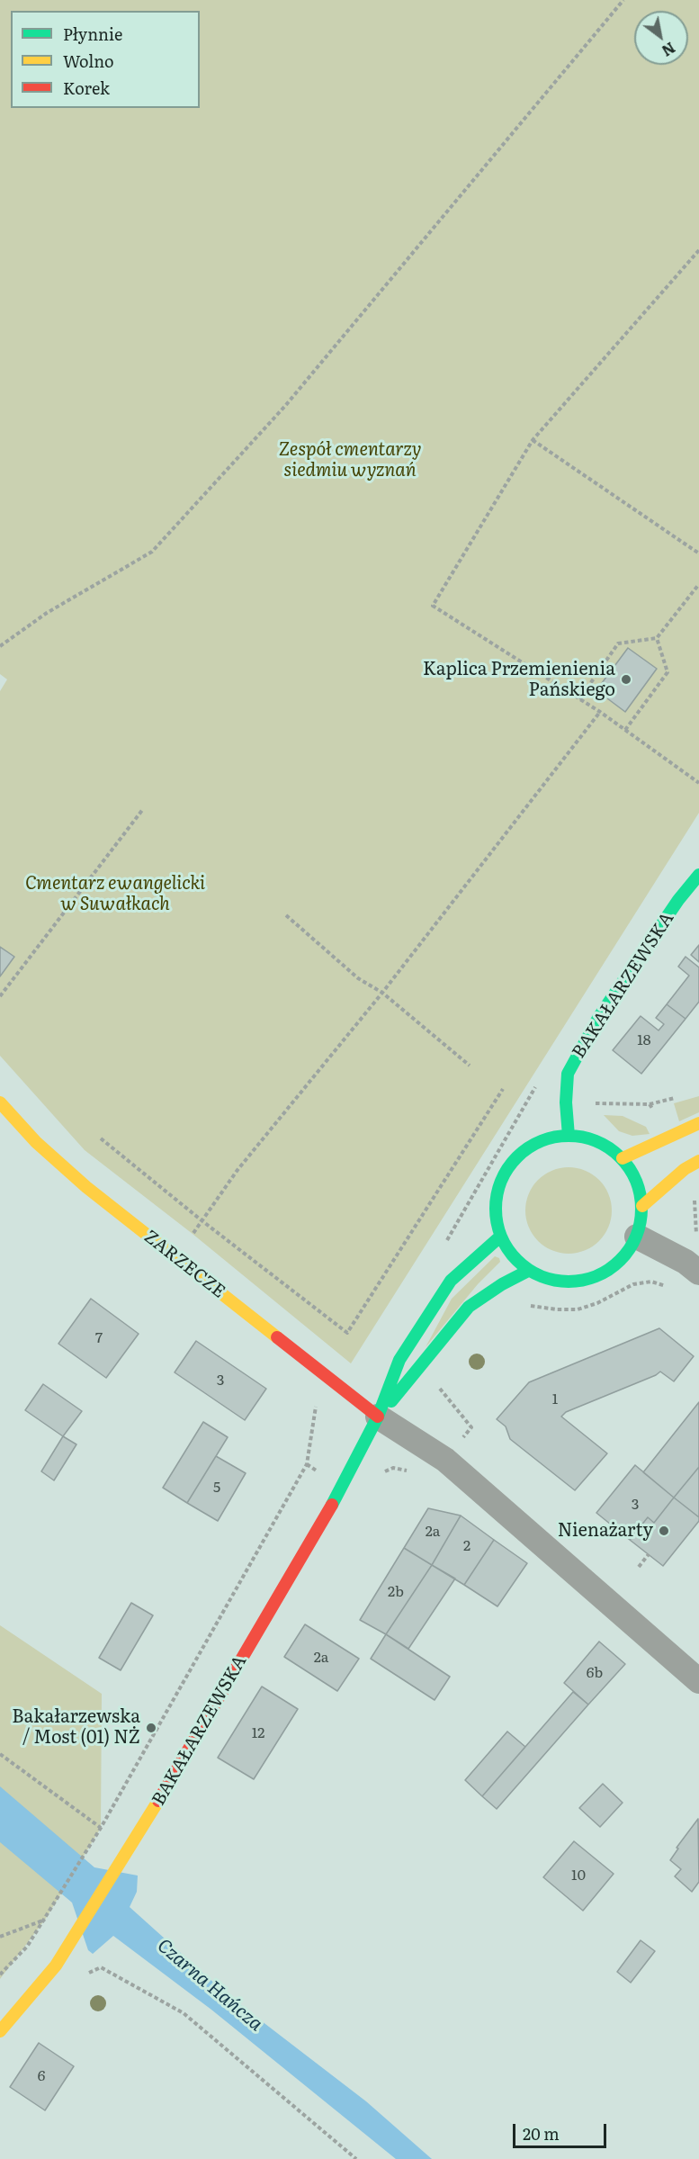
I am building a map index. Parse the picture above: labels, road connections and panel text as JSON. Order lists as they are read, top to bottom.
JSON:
{
  "streets": {
    "street": ["BAKAŁARZEWSKA", "ZARZECZE"]
  },
  "crossings": [
    ["BAKAŁARZEWSKA", "ZARZECZE"]
  ],
  "water": ["Czarna Hańcza"],
  "parks": ["Zespół cmentarzy siedmiu wyznań", "Cmentarz ewangelicki w Suwałkach"],
  "places": ["Kaplica Przemienienia Pańskiego", "Nienażarty", "Bakałarzewska / Most (01) NŻ"],
  "house_numbers": [
    "18",
    "7",
    "3",
    "1",
    "5",
    "3",
    "2a",
    "2",
    "2b",
    "2a",
    "6b",
    "12",
    "10",
    "6"
  ],
  "legend": ["Płynnie", "Wolno", "Korek"],
  "scale_bar": "20 m",
  "north": "bottom right"
}
